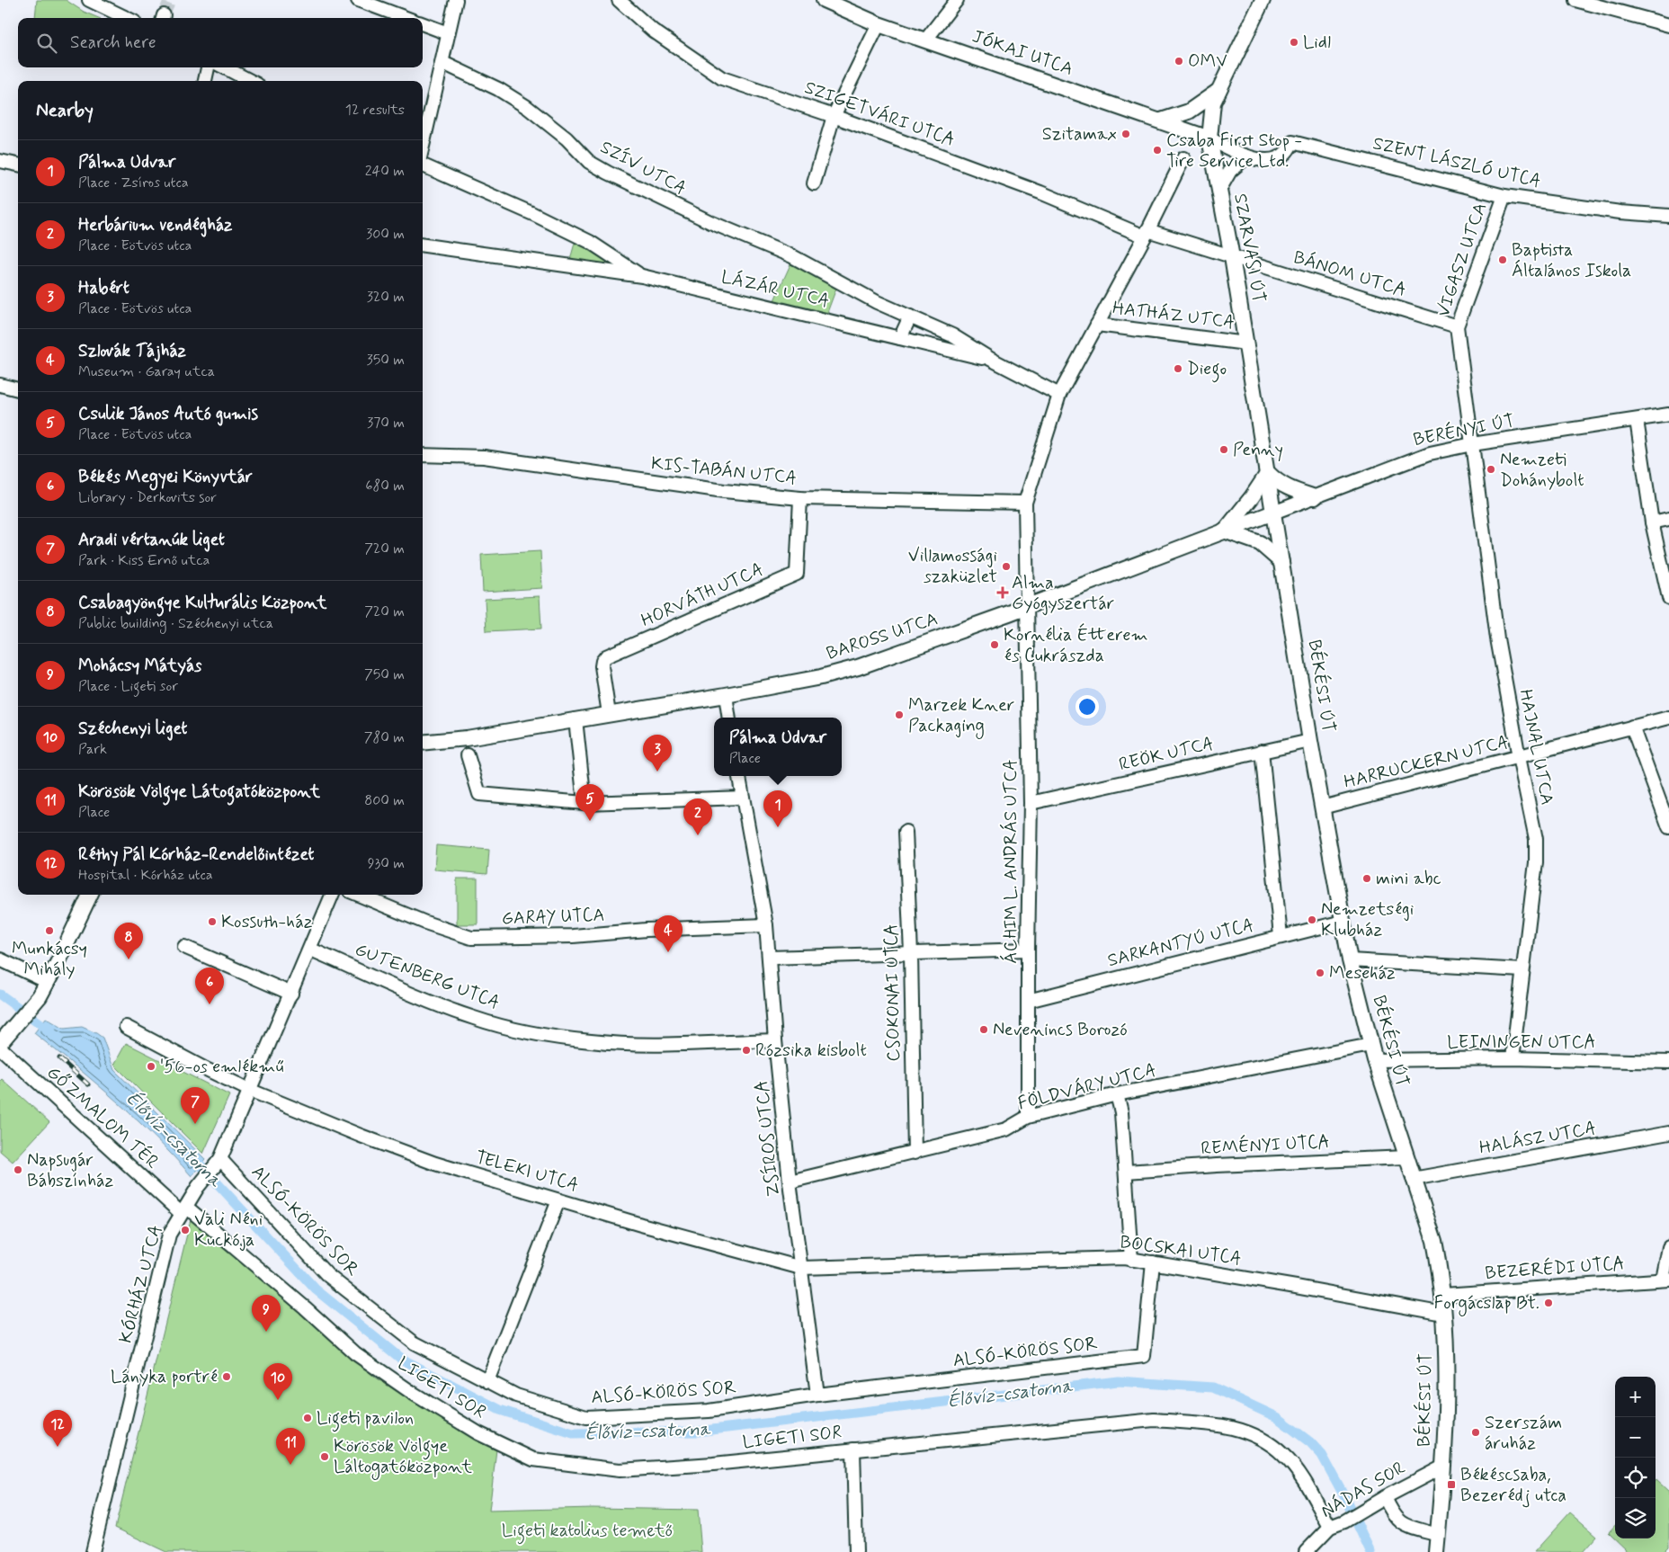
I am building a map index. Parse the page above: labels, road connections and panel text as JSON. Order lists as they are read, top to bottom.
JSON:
{
  "streets": {
    "main road": [
      "JÓKAI UTCA",
      "SZARVASI ÚT",
      "BAROSS UTCA",
      "BÉKÉSI ÚT"
    ],
    "street": [
      "SZIGETVÁRI UTCA",
      "SZENT LÁSZLÓ UTCA",
      "SZÍV UTCA",
      "VIGASZ UTCA",
      "BÁNOM UTCA",
      "LÁZÁR UTCA",
      "HATHÁZ UTCA",
      "BERÉNYI ÚT",
      "KIS-TABÁN UTCA",
      "HORVÁTH UTCA",
      "HAJNAL UTCA",
      "REÖK UTCA",
      "HARRUCKERN UTCA",
      "ÁCHIM L. ANDRÁS UTCA",
      "GARAY UTCA",
      "SARKANTYÚ UTCA",
      "GUTENBERG UTCA",
      "CSOKONAI UTCA",
      "LEININGEN UTCA",
      "FÖLDVÁRY UTCA",
      "GŐZMALOM TÉR",
      "ZSÍROS UTCA",
      "HALÁSZ UTCA",
      "REMÉNYI UTCA",
      "TELEKI UTCA",
      "ALSÓ-KÖRÖS SOR",
      "BOCSKAI UTCA",
      "BEZERÉDI UTCA",
      "KÓRHÁZ UTCA",
      "LIGETI SOR",
      "NÁDAS SOR"
    ]
  },
  "crossings": [
    ["JÓKAI UTCA", "SZENT LÁSZLÓ UTCA"],
    ["JÓKAI UTCA", "SZARVASI ÚT"],
    ["SZIGETVÁRI UTCA", "SZARVASI ÚT"],
    ["SZIGETVÁRI UTCA", "BÁNOM UTCA"],
    ["SZENT LÁSZLÓ UTCA", "SZARVASI ÚT"],
    ["SZENT LÁSZLÓ UTCA", "VIGASZ UTCA"],
    ["SZÍV UTCA", "LÁZÁR UTCA"],
    ["SZARVASI ÚT", "BÁNOM UTCA"],
    ["SZARVASI ÚT", "HATHÁZ UTCA"],
    ["SZARVASI ÚT", "BERÉNYI ÚT"],
    ["SZARVASI ÚT", "BAROSS UTCA"],
    ["SZARVASI ÚT", "BÉKÉSI ÚT"],
    ["VIGASZ UTCA", "BÁNOM UTCA"],
    ["VIGASZ UTCA", "BERÉNYI ÚT"],
    ["VIGASZ UTCA", "HAJNAL UTCA"],
    ["BERÉNYI ÚT", "BAROSS UTCA"],
    ["BERÉNYI ÚT", "BÉKÉSI ÚT"],
    ["BERÉNYI ÚT", "HAJNAL UTCA"],
    ["KIS-TABÁN UTCA", "HORVÁTH UTCA"],
    ["HORVÁTH UTCA", "BAROSS UTCA"],
    ["BAROSS UTCA", "BÉKÉSI ÚT"],
    ["BAROSS UTCA", "ÁCHIM L. ANDRÁS UTCA"],
    ["BÉKÉSI ÚT", "REÖK UTCA"],
    ["BÉKÉSI ÚT", "HARRUCKERN UTCA"],
    ["BÉKÉSI ÚT", "SARKANTYÚ UTCA"],
    ["BÉKÉSI ÚT", "LEININGEN UTCA"],
    ["BÉKÉSI ÚT", "FÖLDVÁRY UTCA"],
    ["BÉKÉSI ÚT", "HALÁSZ UTCA"],
    ["BÉKÉSI ÚT", "REMÉNYI UTCA"],
    ["BÉKÉSI ÚT", "BOCSKAI UTCA"],
    ["BÉKÉSI ÚT", "BEZERÉDI UTCA"],
    ["BÉKÉSI ÚT", "NÁDAS SOR"],
    ["HAJNAL UTCA", "HARRUCKERN UTCA"],
    ["HAJNAL UTCA", "LEININGEN UTCA"],
    ["REÖK UTCA", "ÁCHIM L. ANDRÁS UTCA"],
    ["ÁCHIM L. ANDRÁS UTCA", "SARKANTYÚ UTCA"],
    ["ÁCHIM L. ANDRÁS UTCA", "FÖLDVÁRY UTCA"],
    ["GARAY UTCA", "ZSÍROS UTCA"],
    ["GUTENBERG UTCA", "ZSÍROS UTCA"],
    ["GUTENBERG UTCA", "KÓRHÁZ UTCA"],
    ["CSOKONAI UTCA", "FÖLDVÁRY UTCA"],
    ["FÖLDVÁRY UTCA", "ZSÍROS UTCA"],
    ["GŐZMALOM TÉR", "KÓRHÁZ UTCA"],
    ["GŐZMALOM TÉR", "LIGETI SOR"],
    ["ZSÍROS UTCA", "TELEKI UTCA"],
    ["ZSÍROS UTCA", "ALSÓ-KÖRÖS SOR"],
    ["ZSÍROS UTCA", "BOCSKAI UTCA"],
    ["TELEKI UTCA", "BOCSKAI UTCA"],
    ["TELEKI UTCA", "KÓRHÁZ UTCA"],
    ["ALSÓ-KÖRÖS SOR", "BOCSKAI UTCA"],
    ["ALSÓ-KÖRÖS SOR", "KÓRHÁZ UTCA"],
    ["KÓRHÁZ UTCA", "LIGETI SOR"],
    ["LIGETI SOR", "NÁDAS SOR"]
  ],
  "water": ["Élővíz-csatorna"],
  "parks": ["Ligeti katolius temető"],
  "places": {
    "other": [
      "Lidl",
      "OMV",
      "Szitamax",
      "Csaba First Stop - Tire Service Ltd.",
      "Baptista Általános Iskola",
      "Diego",
      "Penny",
      "Nemzeti Dohánybolt",
      "Villamossági szaküzlet",
      "Kornélia Étterem és Cukrászda",
      "Marzek Kner Packaging",
      "mini abc",
      "Nemzetségi Klubház",
      "Kossuth-ház",
      "Munkácsy Mihály",
      "Meseház",
      "Nevenincs Borozó",
      "Rózsika kisbolt",
      "'56-os emlékmű",
      "Napsugár Bábszínház",
      "Vali Néni Kuckója",
      "Forgácslap Bt.",
      "Lányka portré",
      "Ligeti pavilon",
      "Szerszám áruház",
      "Körösök Völgye Láltogatóközpont"
    ],
    "health": ["Alma Gyógyszertár"],
    "transit": ["Békéscsaba, Bezerédj utca"]
  },
  "page": {
    "search": "Search here",
    "heading": ["Nearby", "12 results"],
    "list": [
      {
        "mark": "1",
        "name": "Pálma Udvar",
        "note": "Place · Zsíros utca",
        "value": "240 m"
      },
      {
        "mark": "2",
        "name": "Herbárium vendégház",
        "note": "Place · Eötvös utca",
        "value": "300 m"
      },
      {
        "mark": "3",
        "name": "Habért",
        "note": "Place · Eötvös utca",
        "value": "320 m"
      },
      {
        "mark": "4",
        "name": "Szlovák Tájház",
        "note": "Museum · Garay utca",
        "value": "350 m"
      },
      {
        "mark": "5",
        "name": "Csulik János Autó gumis",
        "note": "Place · Eötvös utca",
        "value": "370 m"
      },
      {
        "mark": "6",
        "name": "Békés Megyei Könyvtár",
        "note": "Library · Derkovits sor",
        "value": "680 m"
      },
      {
        "mark": "7",
        "name": "Aradi vértanúk liget",
        "note": "Park · Kiss Ernő utca",
        "value": "720 m"
      },
      {
        "mark": "8",
        "name": "Csabagyöngye Kulturális Központ",
        "note": "Public building · Széchenyi utca",
        "value": "720 m"
      },
      {
        "mark": "9",
        "name": "Mohácsy Mátyás",
        "note": "Place · Ligeti sor",
        "value": "750 m"
      },
      {
        "mark": "10",
        "name": "Széchenyi liget",
        "note": "Park",
        "value": "780 m"
      },
      {
        "mark": "11",
        "name": "Körösök Völgye Látogatóközpont",
        "note": "Place",
        "value": "800 m"
      },
      {
        "mark": "12",
        "name": "Réthy Pál Kórház-Rendelőintézet",
        "note": "Hospital · Kórház utca",
        "value": "930 m"
      }
    ],
    "popup": ["Pálma Udvar", "Place"],
    "pins": [
      "3",
      "5",
      "1",
      "2",
      "4",
      "8",
      "6",
      "7",
      "9",
      "10",
      "12",
      "11"
    ],
    "map_buttons": ["+", "−"]
  }
}
